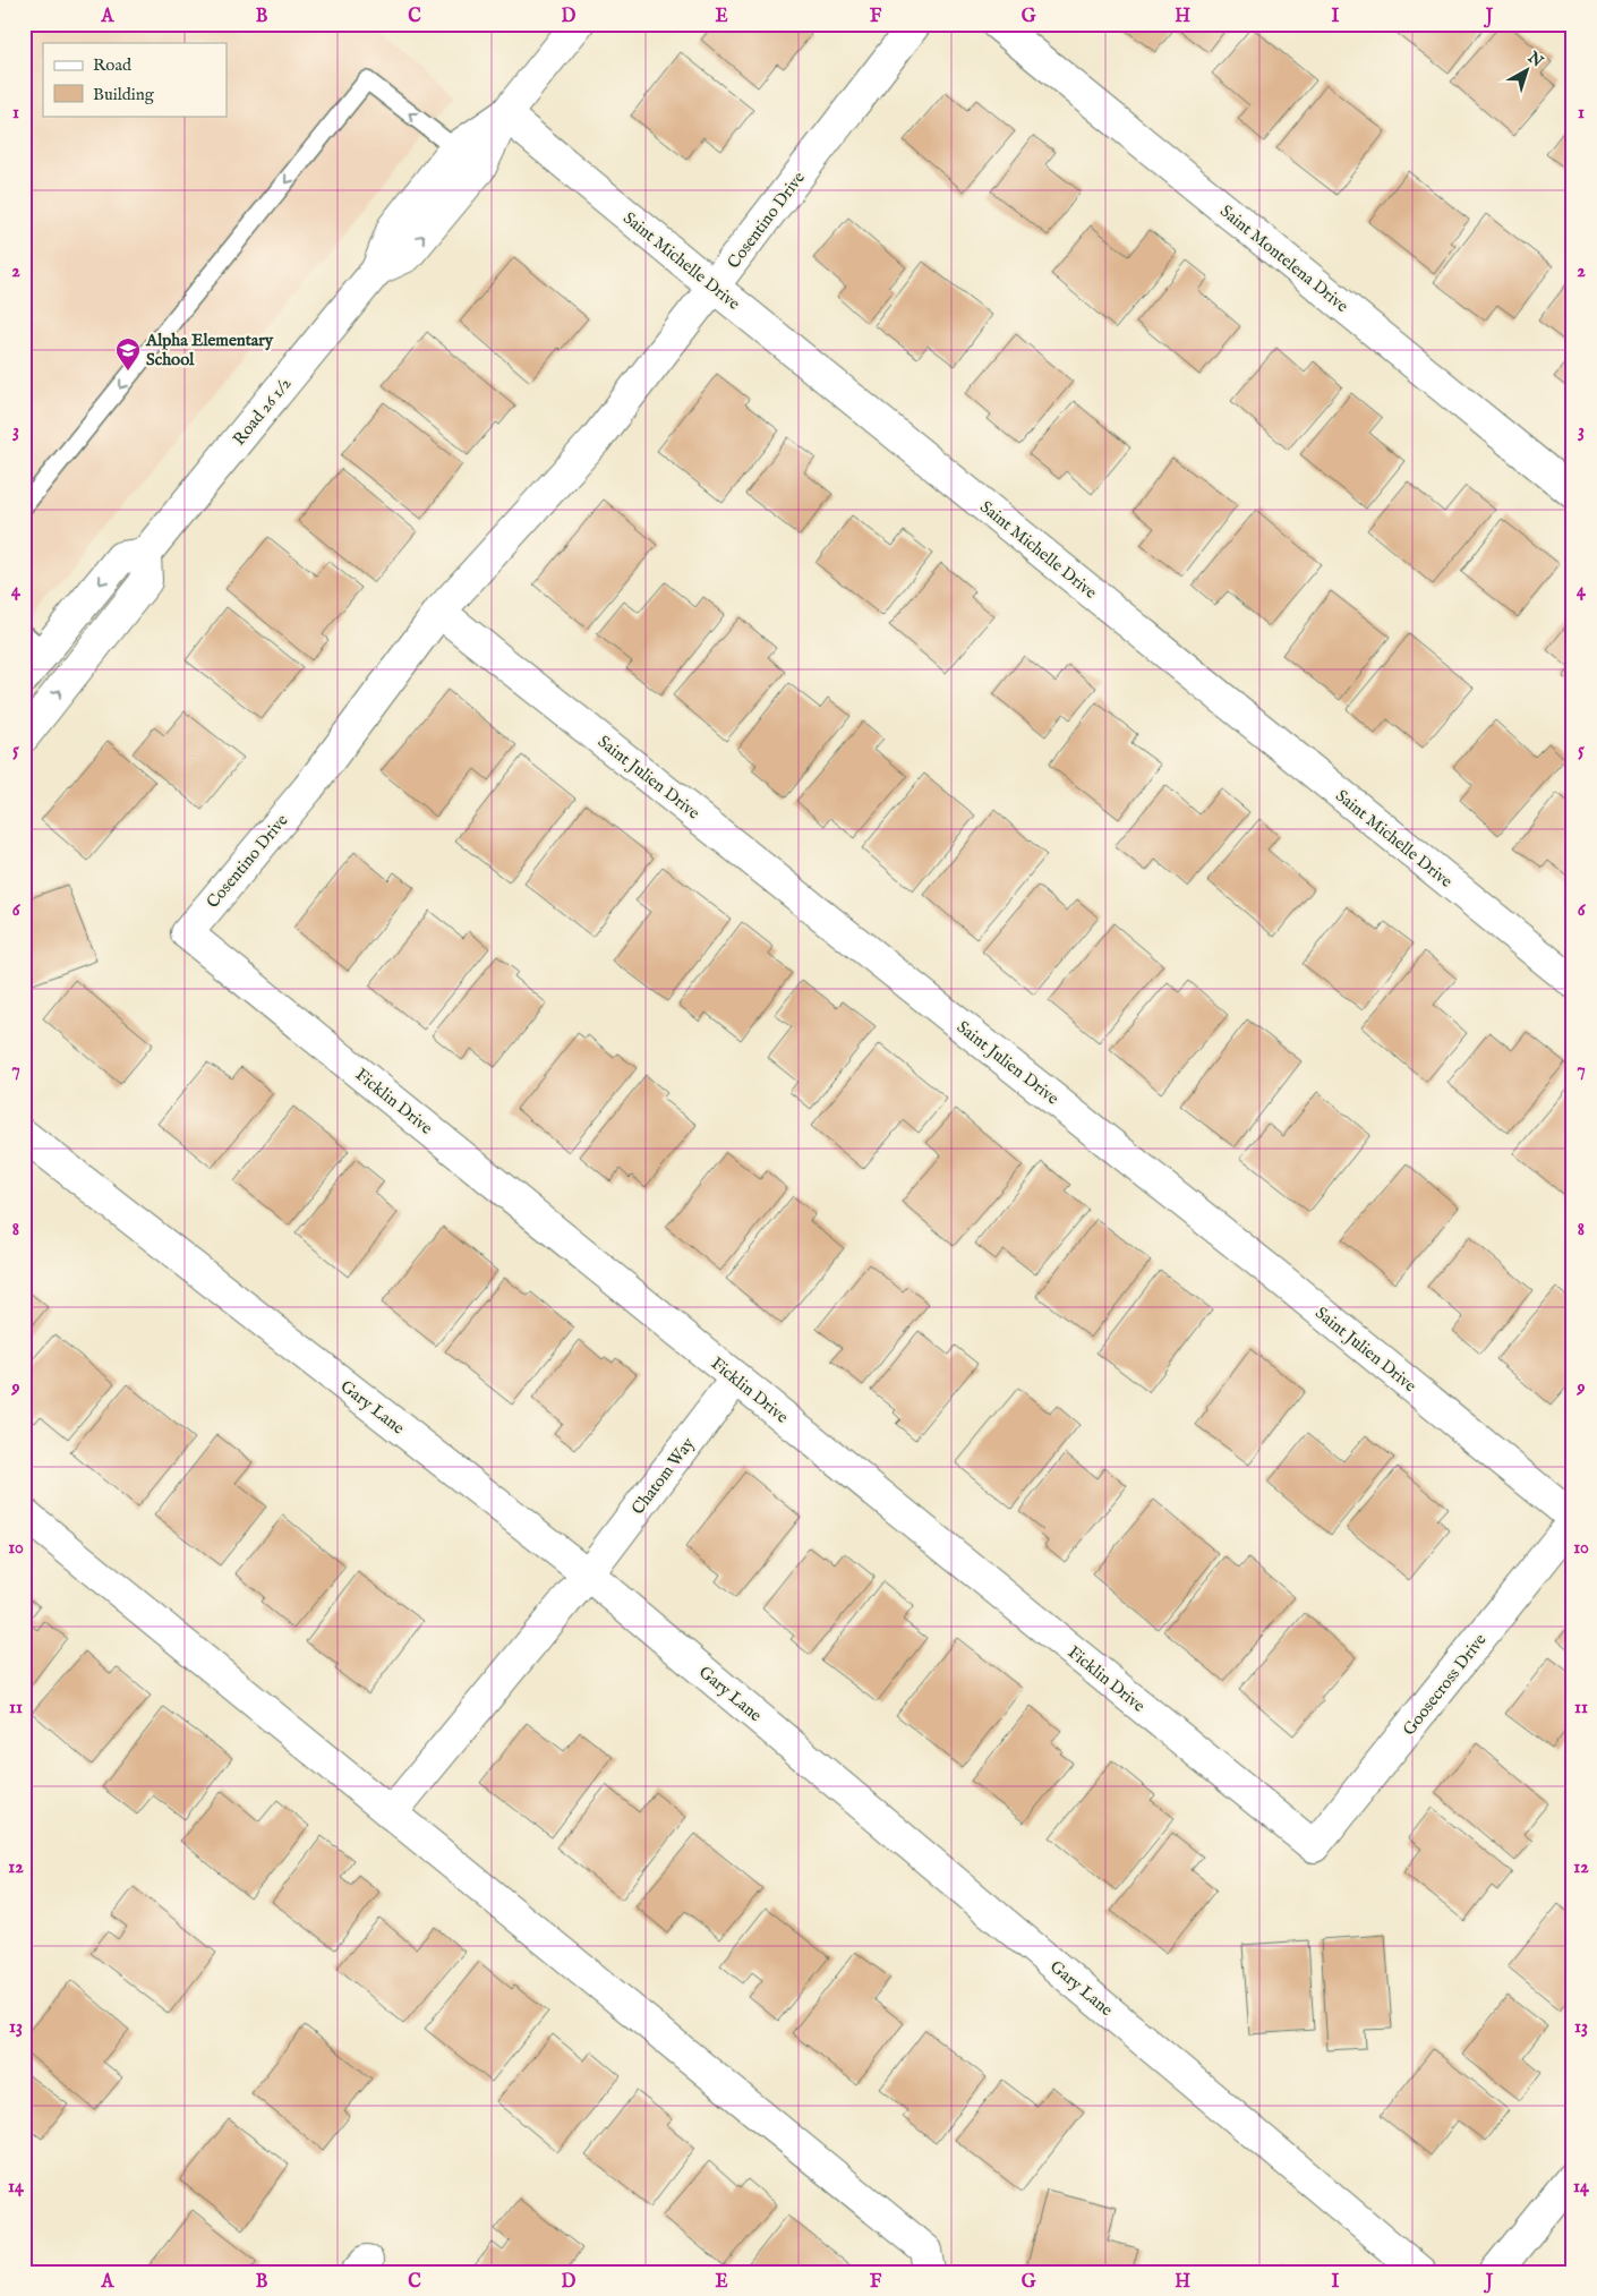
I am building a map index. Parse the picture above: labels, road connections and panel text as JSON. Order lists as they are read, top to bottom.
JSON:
{
  "streets": {
    "street": [
      "Cosentino Drive",
      "Saint Montelena Drive",
      "Saint Michelle Drive",
      "Road 26 1/2",
      "Saint Julien Drive",
      "Ficklin Drive",
      "Gary Lane",
      "Chatom Way",
      "Goosecross Drive"
    ]
  },
  "crossings": [
    ["Cosentino Drive", "Saint Michelle Drive"],
    ["Cosentino Drive", "Saint Julien Drive"],
    ["Cosentino Drive", "Ficklin Drive"],
    ["Saint Michelle Drive", "Road 26 1/2"],
    ["Saint Julien Drive", "Goosecross Drive"],
    ["Ficklin Drive", "Chatom Way"],
    ["Ficklin Drive", "Goosecross Drive"],
    ["Gary Lane", "Chatom Way"]
  ],
  "places": {
    "school or university": ["Alpha Elementary School"]
  },
  "legend": ["Road", "Building"],
  "north": "top right",
  "grid": {
    "columns": [
      "A",
      "B",
      "C",
      "D",
      "E",
      "F",
      "G",
      "H",
      "I",
      "J"
    ],
    "rows": [
      "1",
      "2",
      "3",
      "4",
      "5",
      "6",
      "7",
      "8",
      "9",
      "10",
      "11",
      "12",
      "13",
      "14"
    ]
  }
}
